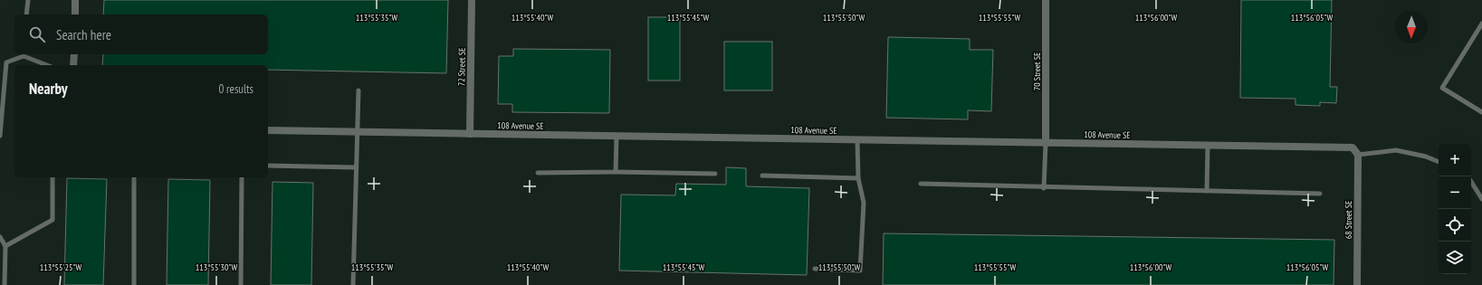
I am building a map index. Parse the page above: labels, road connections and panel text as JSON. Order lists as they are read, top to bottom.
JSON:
{
  "streets": {
    "street": [
      "72 Street SE",
      "70 Street SE",
      "108 Avenue SE",
      "68 Street SE"
    ]
  },
  "crossings": [
    ["72 Street SE", "108 Avenue SE"],
    ["70 Street SE", "108 Avenue SE"],
    ["108 Avenue SE", "68 Street SE"]
  ],
  "north": "bottom",
  "page": {
    "search": "Search here",
    "heading": ["Nearby", "0 results"],
    "map_buttons": ["+", "−"]
  },
  "coordinates": [
    "113°55'35\"W",
    "113°55'40\"W",
    "113°55'45\"W",
    "113°55'50\"W",
    "113°55'55\"W",
    "113°56'00\"W",
    "113°56'05\"W",
    "113°55'25\"W",
    "113°55'30\"W"
  ]
}
